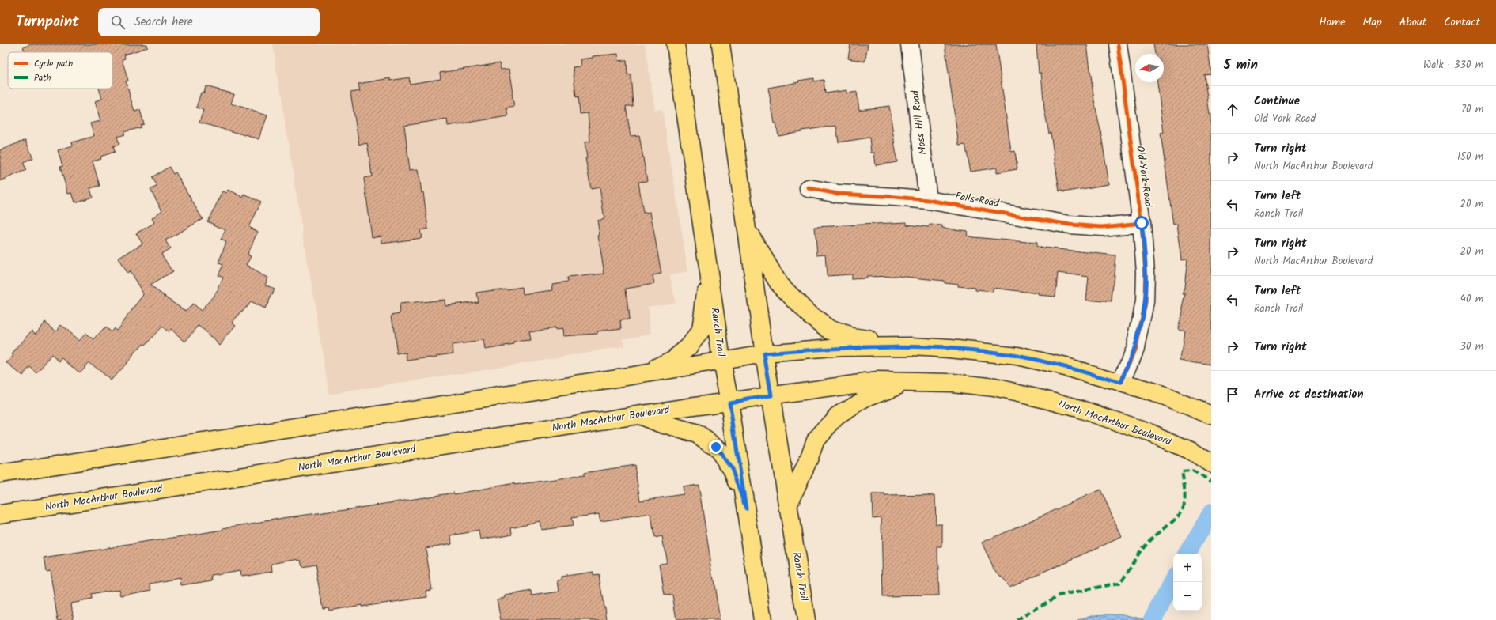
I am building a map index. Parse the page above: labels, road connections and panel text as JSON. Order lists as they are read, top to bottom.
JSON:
{
  "streets": {
    "main road": ["Ranch Trail", "North MacArthur Boulevard"],
    "street": ["Moss Hill Road", "Old York Road", "Falls Road"]
  },
  "crossings": [
    ["Moss Hill Road", "Falls Road"],
    ["Old York Road", "Falls Road"],
    ["Ranch Trail", "North MacArthur Boulevard"]
  ],
  "legend": ["Cycle path", "Path"],
  "north": "left",
  "page": {
    "header": "Turnpoint",
    "search": "Search here",
    "nav": [
      "Home",
      "Map",
      "About",
      "Contact"
    ],
    "heading": ["5 min", "Walk · 330 m"],
    "list": [
      ["Continue", "Old York Road", "70 m"],
      ["Turn right", "North MacArthur Boulevard", "150 m"],
      ["Turn left", "Ranch Trail", "20 m"],
      ["Turn right", "North MacArthur Boulevard", "20 m"],
      ["Turn left", "Ranch Trail", "40 m"],
      ["Turn right", "30 m"],
      "Arrive at destination"
    ],
    "map_buttons": ["+", "−"]
  }
}
